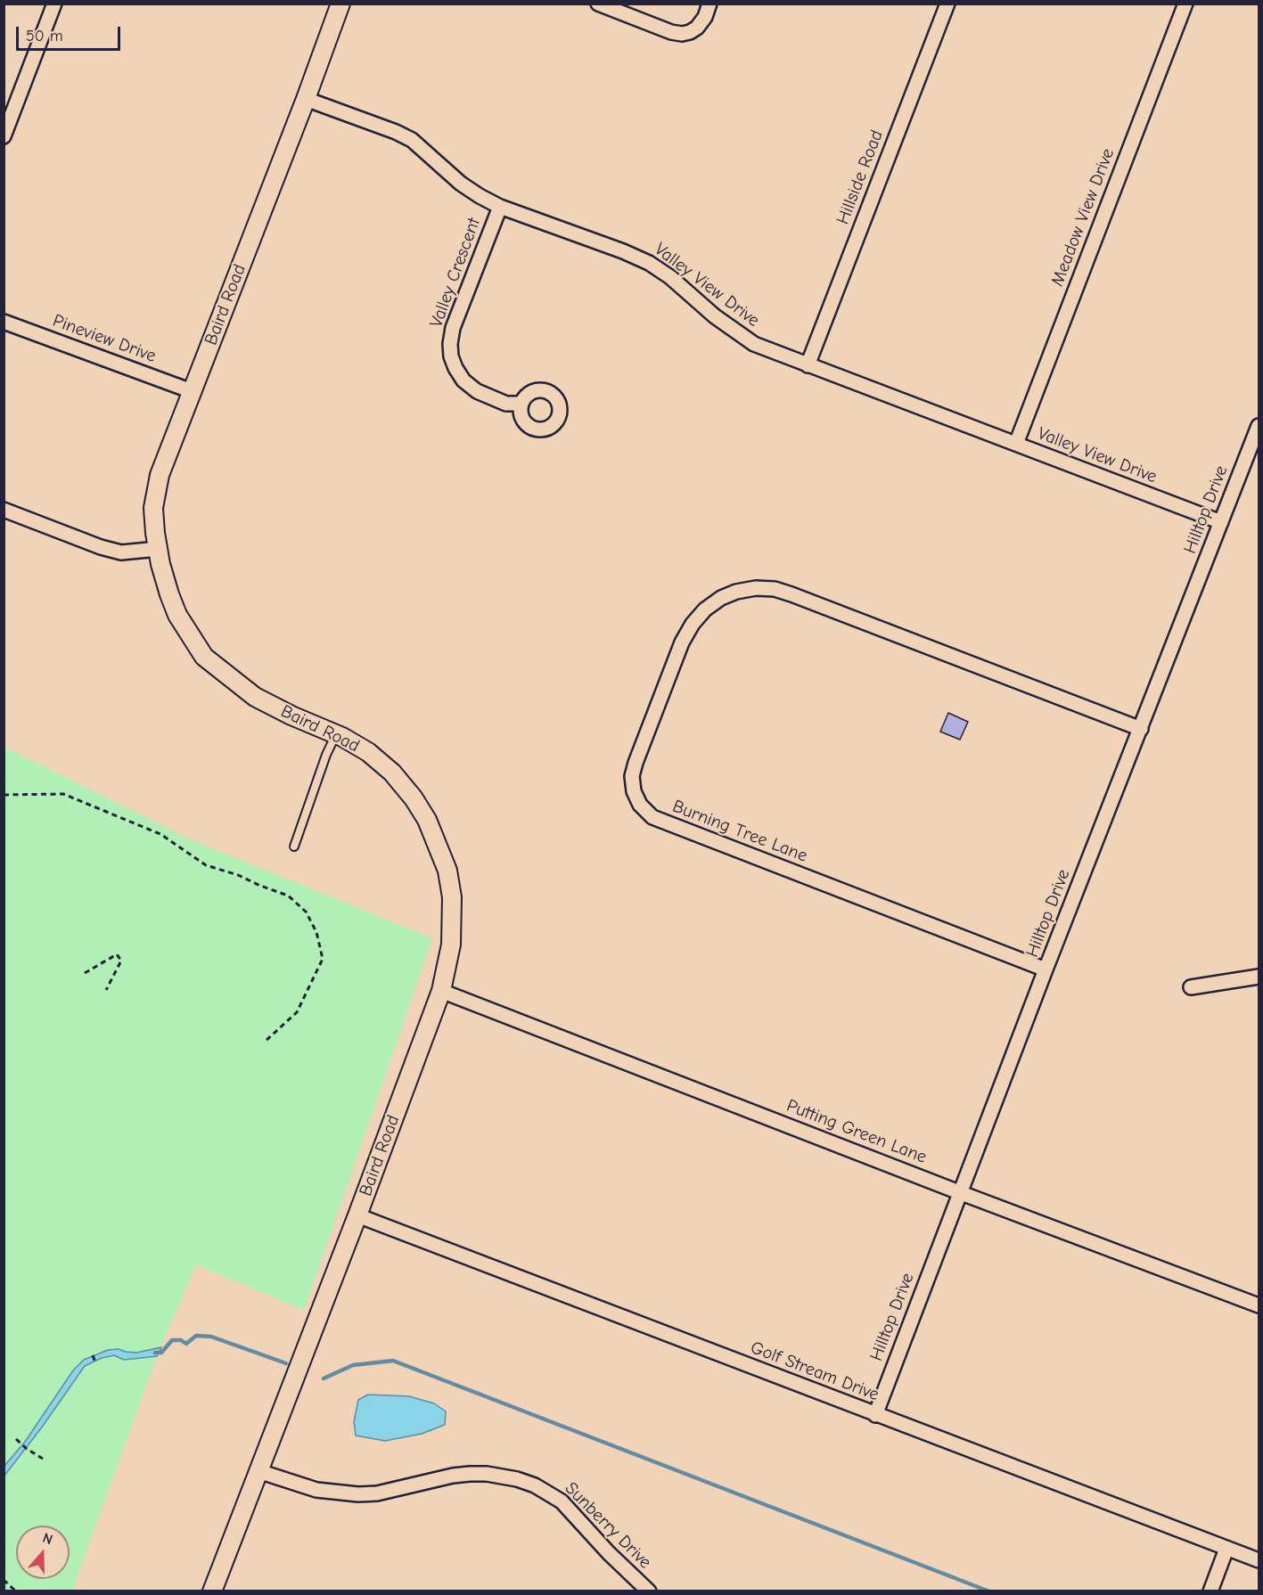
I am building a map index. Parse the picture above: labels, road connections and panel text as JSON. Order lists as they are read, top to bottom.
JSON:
{
  "streets": {
    "street": [
      "Hillside Road",
      "Meadow View Drive",
      "Valley Crescent",
      "Valley View Drive",
      "Baird Road",
      "Pineview Drive",
      "Hilltop Drive",
      "Burning Tree Lane",
      "Putting Green Lane",
      "Golf Stream Drive",
      "Sunberry Drive"
    ]
  },
  "crossings": [
    ["Hillside Road", "Valley View Drive"],
    ["Meadow View Drive", "Valley View Drive"],
    ["Valley Crescent", "Valley View Drive"],
    ["Valley View Drive", "Baird Road"],
    ["Valley View Drive", "Hilltop Drive"],
    ["Baird Road", "Pineview Drive"],
    ["Baird Road", "Putting Green Lane"],
    ["Baird Road", "Golf Stream Drive"],
    ["Baird Road", "Sunberry Drive"],
    ["Hilltop Drive", "Burning Tree Lane"],
    ["Hilltop Drive", "Putting Green Lane"],
    ["Hilltop Drive", "Golf Stream Drive"]
  ],
  "scale_bar": "50 m",
  "north": "top"
}
